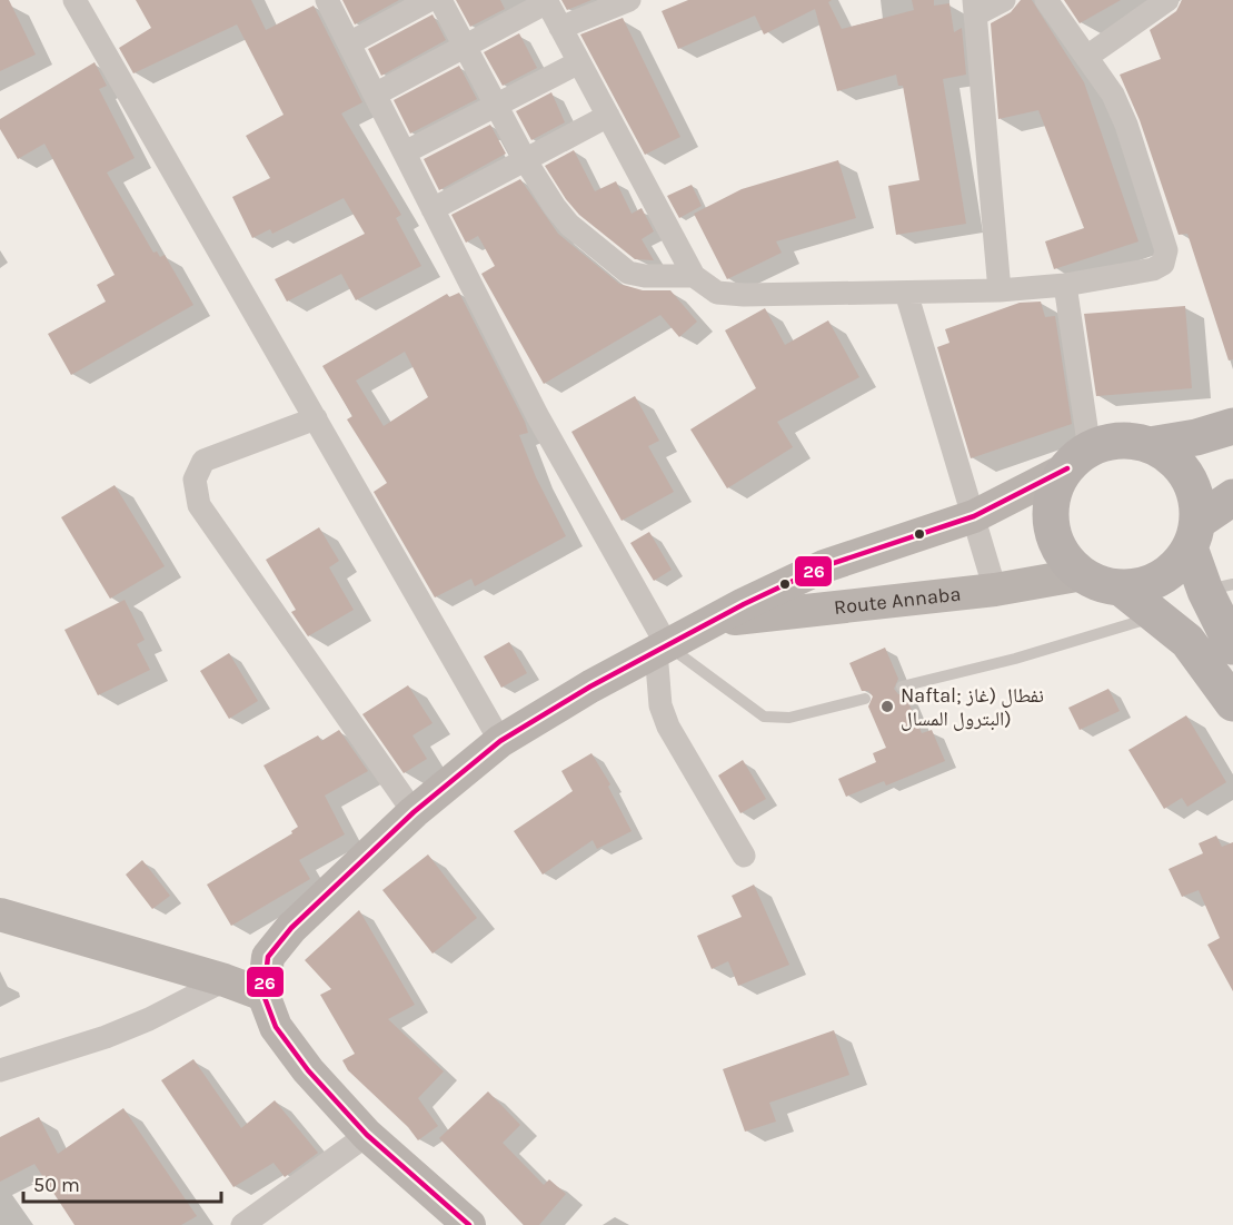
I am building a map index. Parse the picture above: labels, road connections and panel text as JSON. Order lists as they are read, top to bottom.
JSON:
{
  "streets": {
    "main road": ["Route Annaba"]
  },
  "places": ["Naftal; نفطال (غاز البترول المسال)"],
  "lines": ["transit line 26"],
  "scale_bar": "50 m"
}
